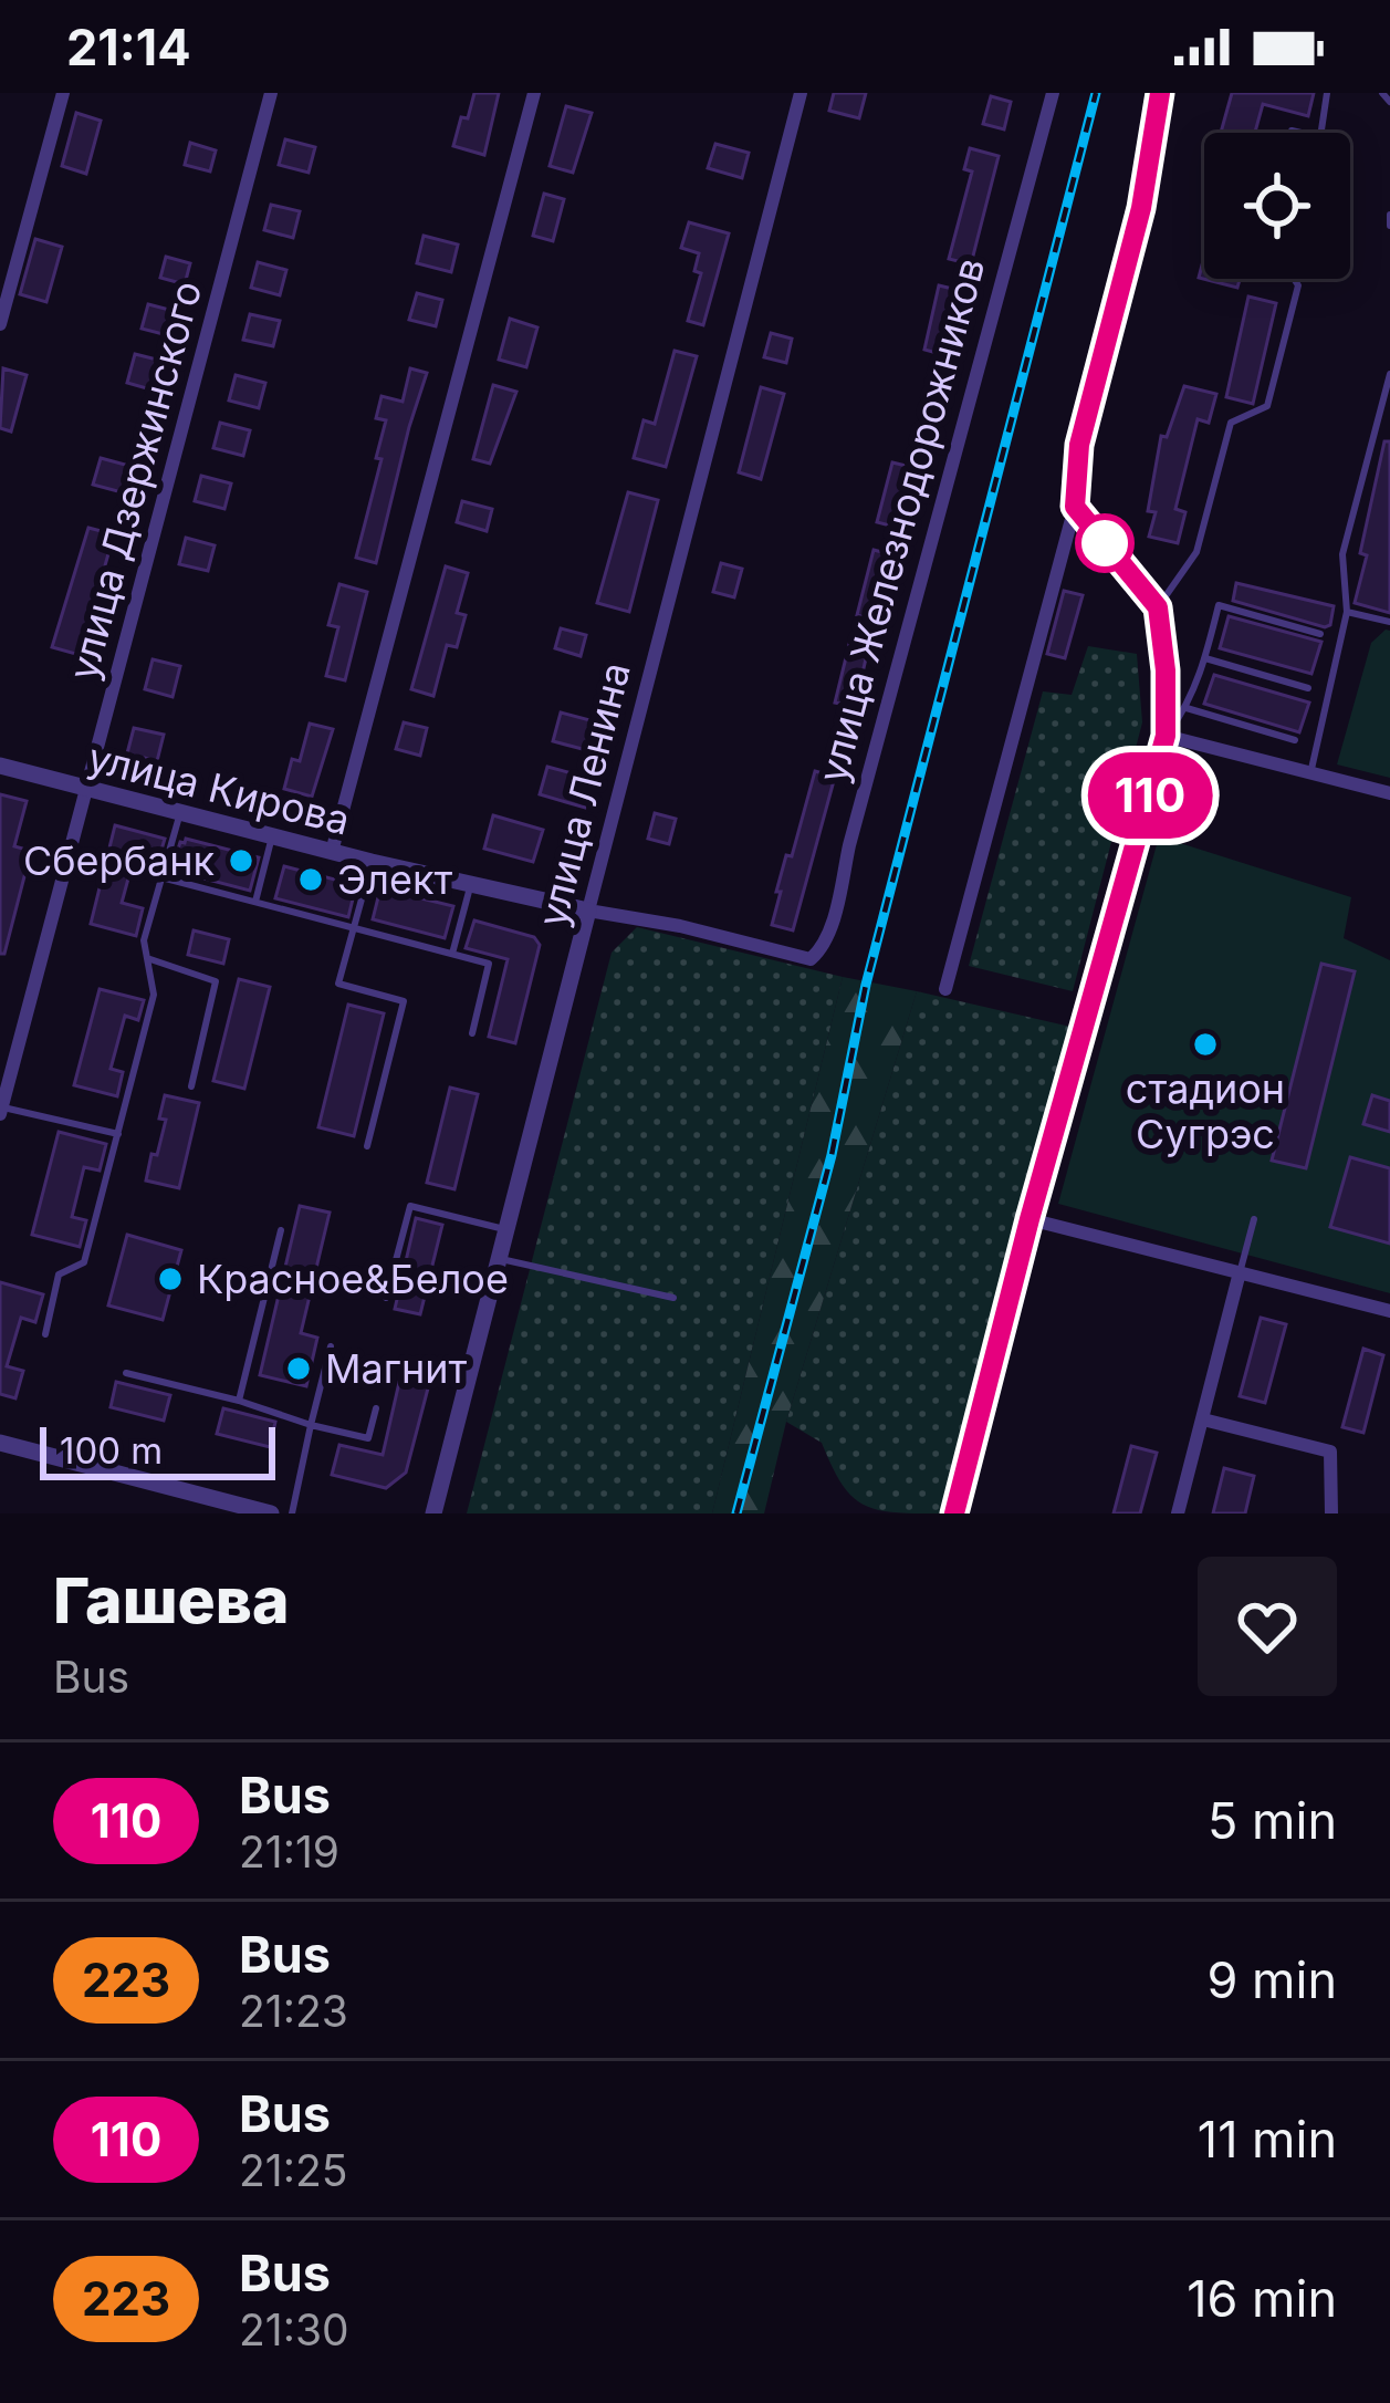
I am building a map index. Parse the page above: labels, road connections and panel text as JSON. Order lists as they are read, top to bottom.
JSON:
{
  "streets": {
    "street": [
      "улица Дзержинского",
      "улица Железнодорожников",
      "улица Кирова",
      "улица Ленина"
    ]
  },
  "crossings": [
    ["улица Дзержинского", "улица Кирова"],
    ["улица Железнодорожников", "улица Кирова"],
    ["улица Кирова", "улица Ленина"]
  ],
  "places": [
    "Сбербанк",
    "Элект",
    "стадион Сугрэс",
    "Красное&Белое",
    "Магнит"
  ],
  "lines": ["bus line 110"],
  "scale_bar": "100 m",
  "page": {
    "status": "21:14",
    "on_map": "110",
    "scale": "100 m",
    "heading": ["Гашева", "Bus"],
    "list": [
      {
        "mark": "110",
        "name": "Bus",
        "note": "21:19",
        "value": "5 min"
      },
      {
        "mark": "223",
        "name": "Bus",
        "note": "21:23",
        "value": "9 min"
      },
      {
        "mark": "110",
        "name": "Bus",
        "note": "21:25",
        "value": "11 min"
      },
      {
        "mark": "223",
        "name": "Bus",
        "note": "21:30",
        "value": "16 min"
      }
    ]
  }
}
